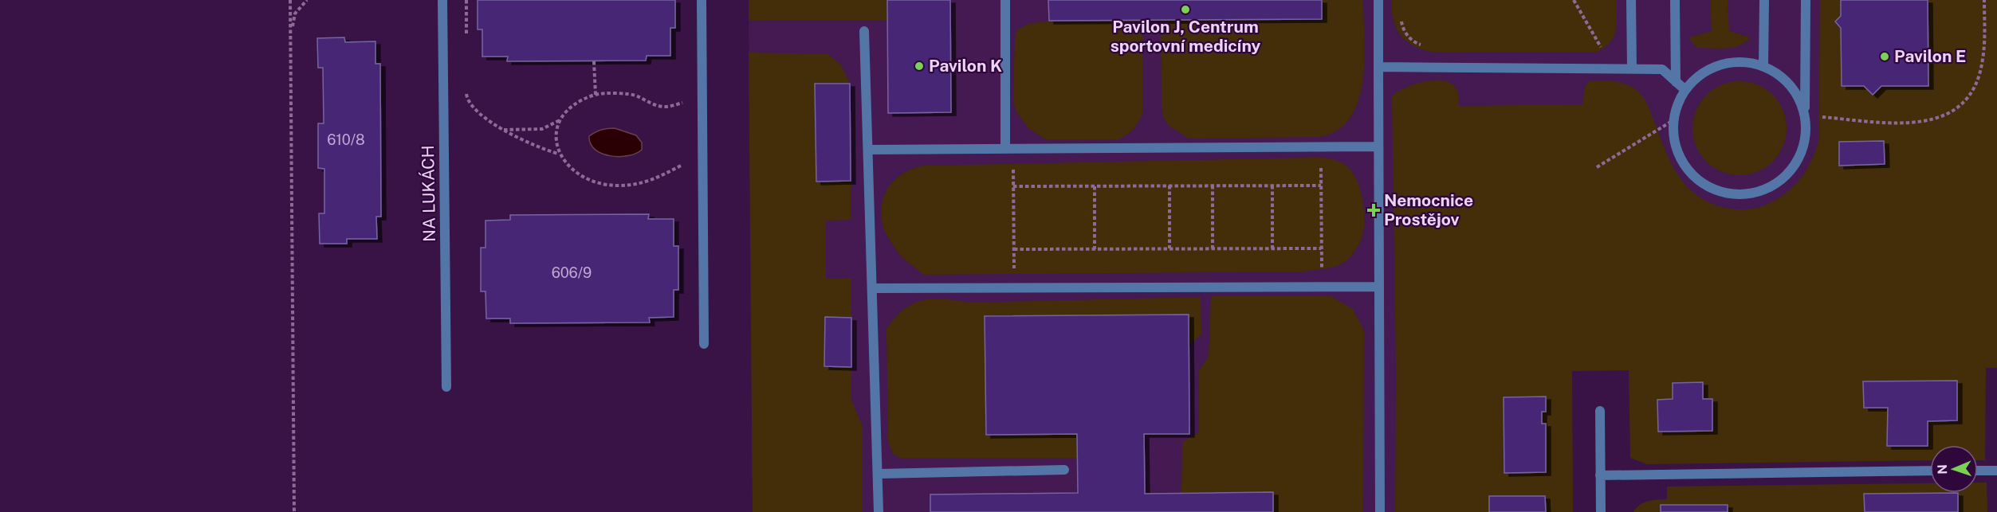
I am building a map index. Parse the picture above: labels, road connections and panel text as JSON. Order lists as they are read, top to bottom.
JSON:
{
  "streets": {
    "street": ["NA LUKÁCH"]
  },
  "places": {
    "other": ["Pavilon J, Centrum sportovní medicíny", "Pavilon E", "Pavilon K"],
    "health": ["Nemocnice Prostějov"]
  },
  "house_numbers": ["610/8", "606/9"],
  "north": "left"
}
